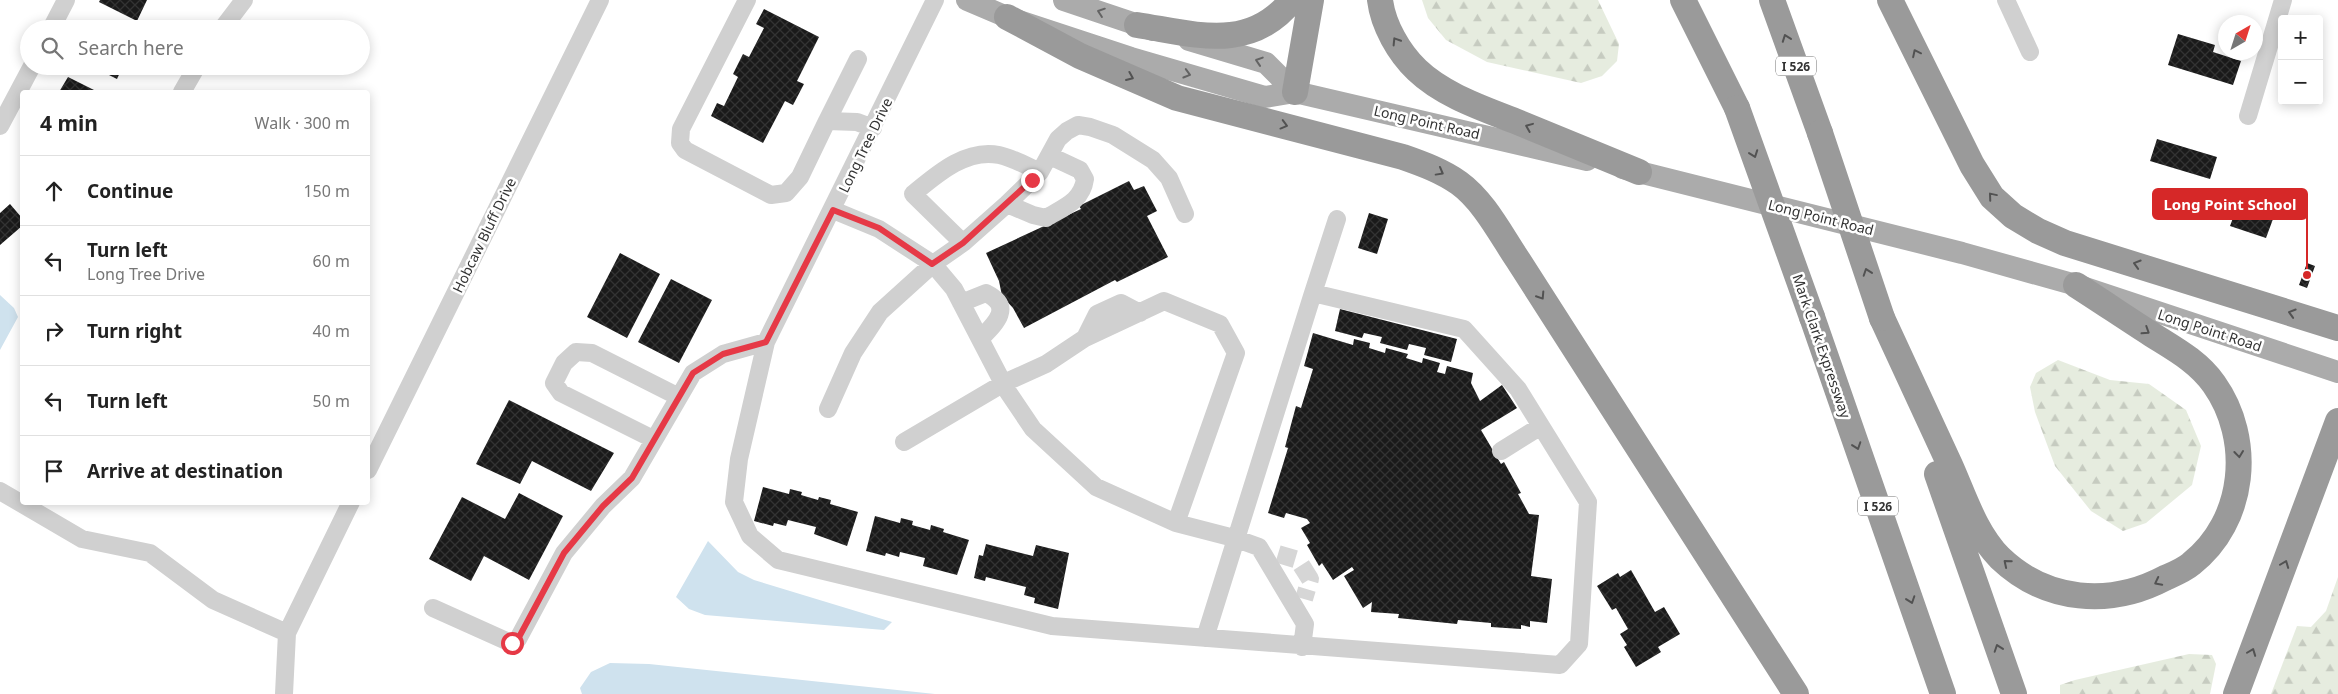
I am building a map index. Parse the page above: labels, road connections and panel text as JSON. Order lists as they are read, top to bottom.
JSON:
{
  "streets": {
    "highway": ["I 526", "Mark Clark Expressway"],
    "main road": ["Long Point Road"],
    "street": ["Long Tree Drive", "Hobcaw Bluff Drive"]
  },
  "places": ["Long Point School"],
  "north": "top right",
  "page": {
    "map_buttons": ["+", "−"],
    "search": "Search here",
    "heading": ["4 min", "Walk · 300 m"],
    "list": [
      ["Continue", "150 m"],
      ["Turn left", "Long Tree Drive", "60 m"],
      ["Turn right", "40 m"],
      ["Turn left", "50 m"],
      "Arrive at destination"
    ]
  }
}
